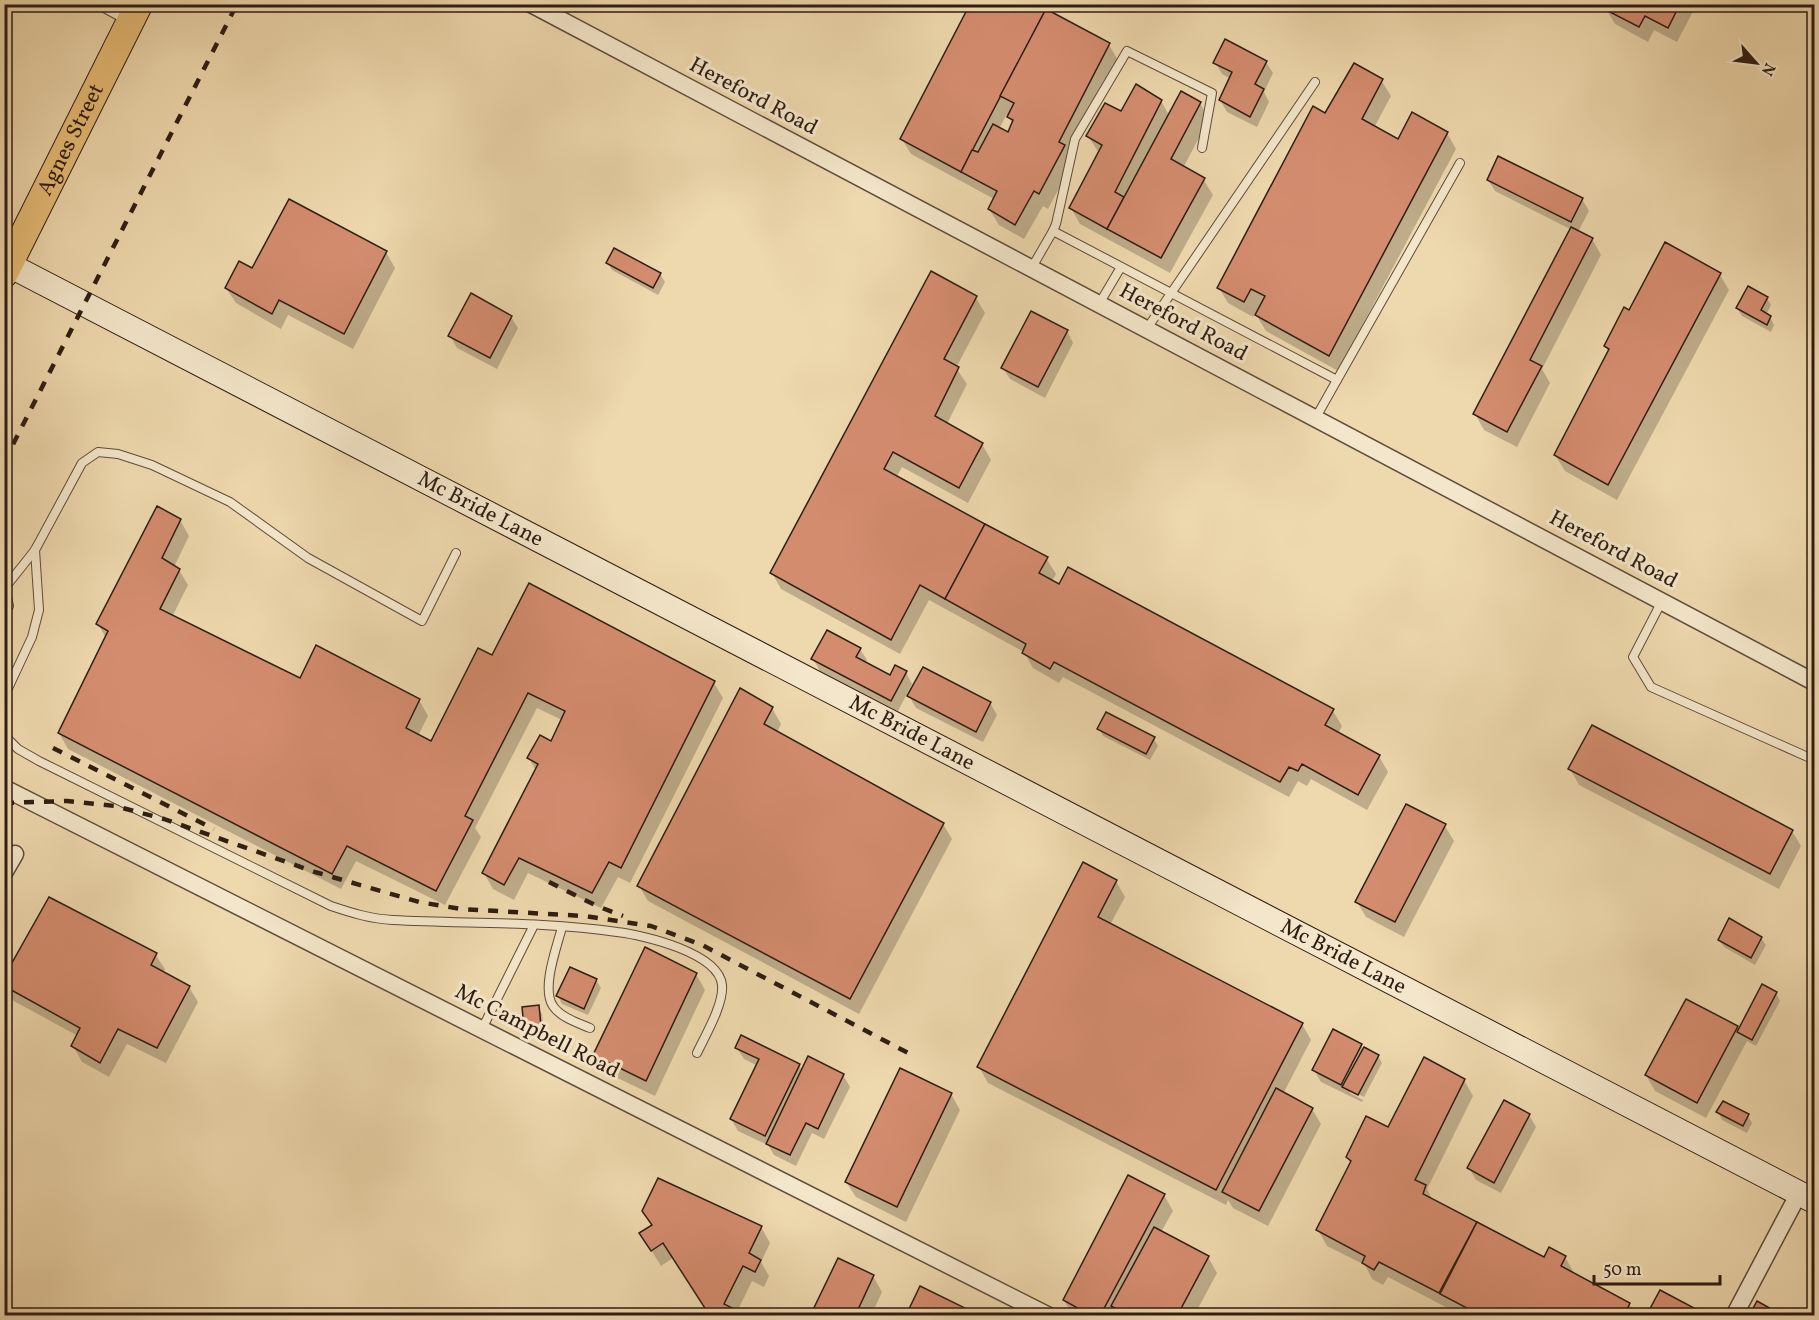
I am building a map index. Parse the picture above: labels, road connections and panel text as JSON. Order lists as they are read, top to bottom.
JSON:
{
  "streets": {
    "main road": ["Agnes Street"],
    "street": ["Hereford Road", "Mc Bride Lane", "Mc Campbell Road"]
  },
  "crossings": [
    ["Agnes Street", "Mc Bride Lane"]
  ],
  "scale_bar": "50 m",
  "north": "bottom right"
}
